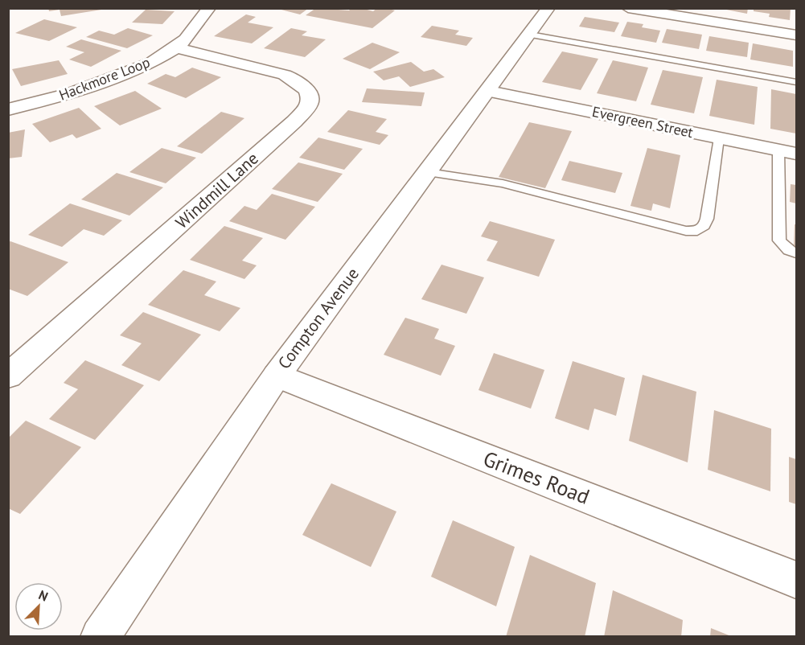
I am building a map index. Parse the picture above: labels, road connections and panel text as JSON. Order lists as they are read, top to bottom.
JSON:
{
  "streets": {
    "street": [
      "Hackmore Loop",
      "Evergreen Street",
      "Windmill Lane",
      "Compton Avenue",
      "Grimes Road"
    ]
  },
  "crossings": [
    ["Hackmore Loop", "Windmill Lane"],
    ["Evergreen Street", "Compton Avenue"],
    ["Compton Avenue", "Grimes Road"]
  ],
  "north": "top right"
}
